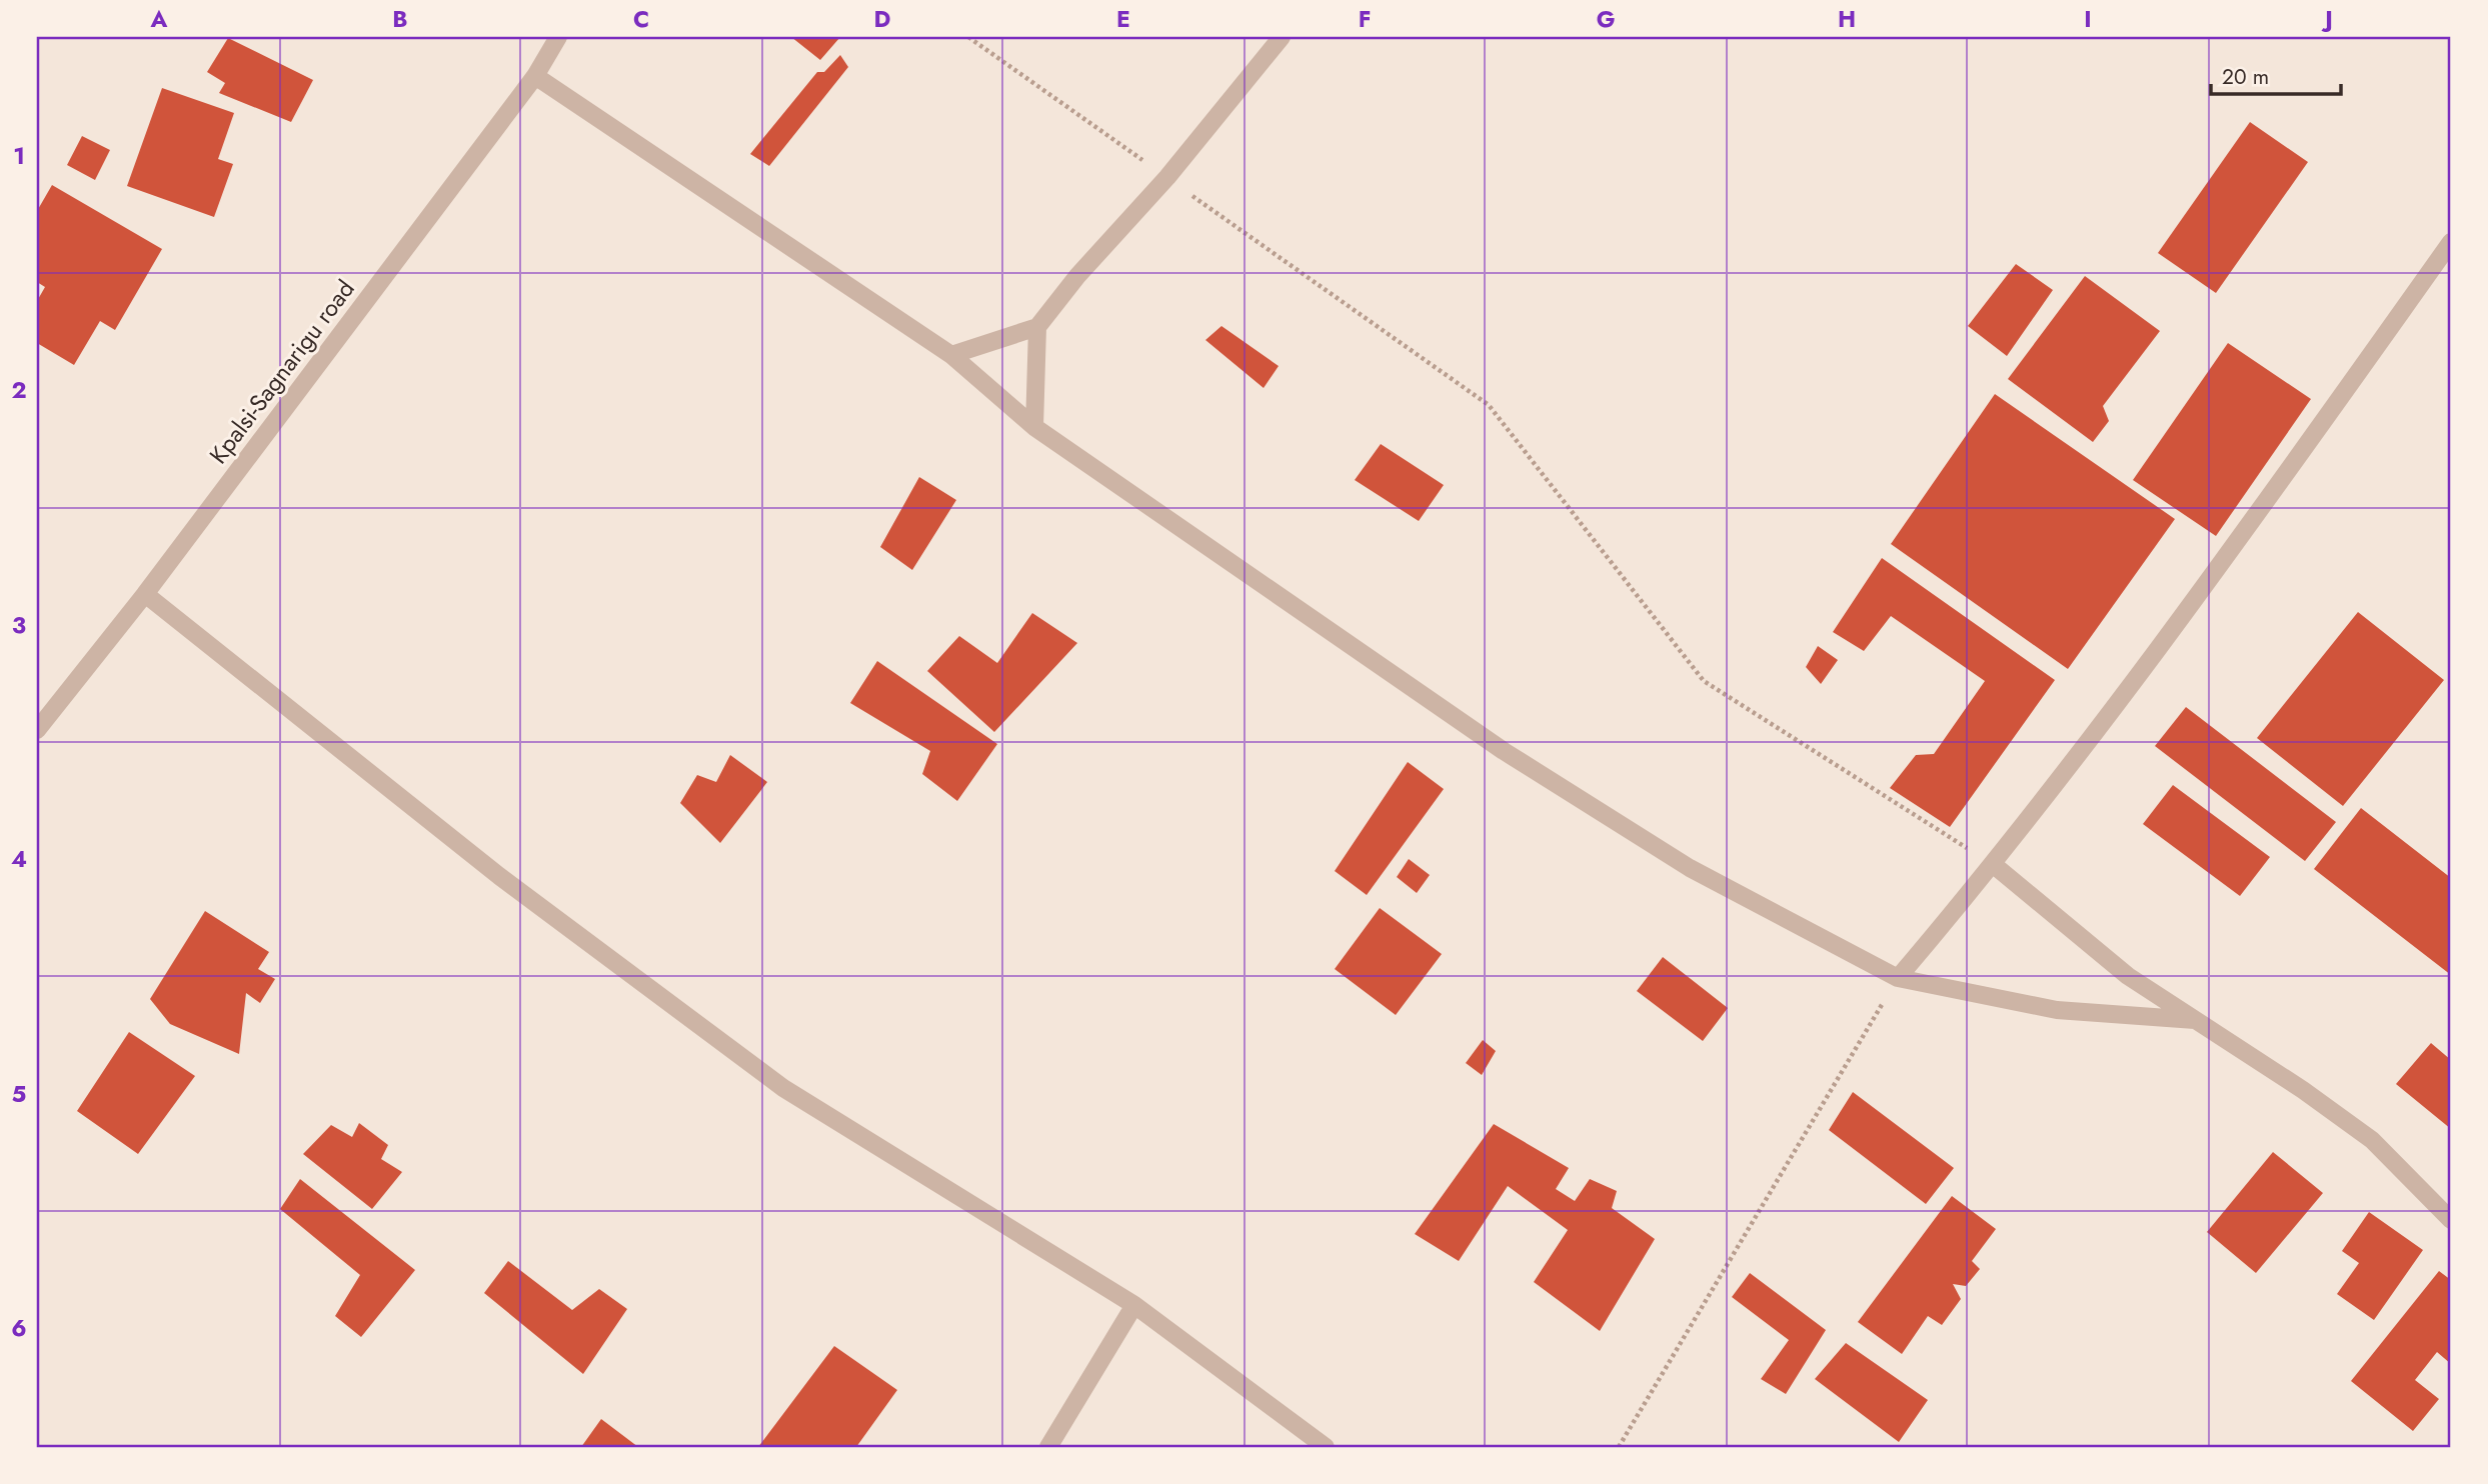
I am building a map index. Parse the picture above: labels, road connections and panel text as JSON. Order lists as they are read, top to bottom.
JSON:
{
  "streets": {
    "street": ["Kpalsi-Sagnarigu road"]
  },
  "scale_bar": "20 m",
  "grid": {
    "columns": [
      "A",
      "B",
      "C",
      "D",
      "E",
      "F",
      "G",
      "H",
      "I",
      "J"
    ],
    "rows": [
      "1",
      "2",
      "3",
      "4",
      "5",
      "6"
    ]
  }
}
